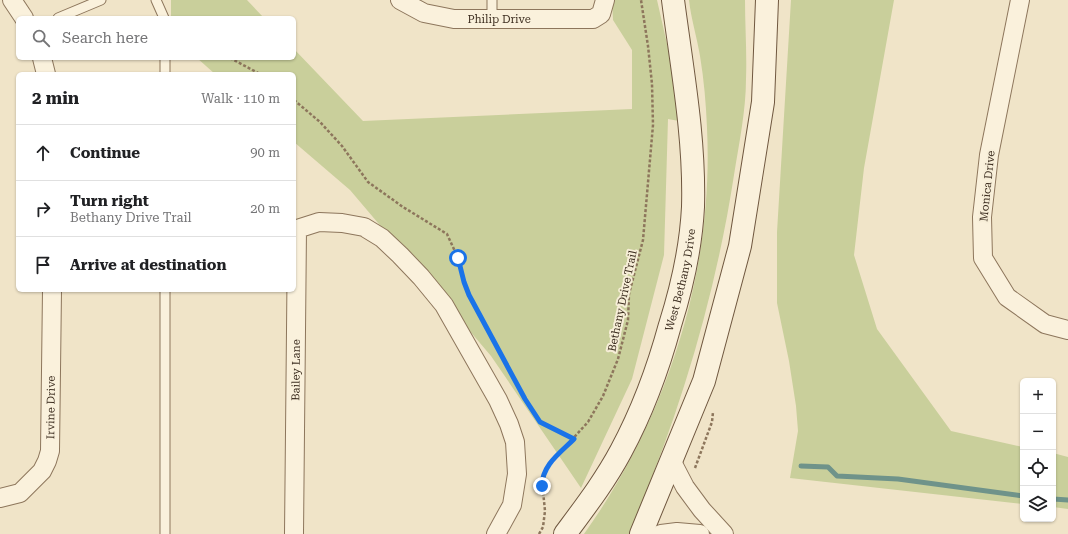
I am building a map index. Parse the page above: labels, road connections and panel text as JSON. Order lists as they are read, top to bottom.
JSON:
{
  "streets": {
    "main road": ["West Bethany Drive"],
    "street": [
      "Philip Drive",
      "Monica Drive",
      "Bailey Lane",
      "Irvine Drive"
    ],
    "path": ["Bethany Drive Trail"]
  },
  "page": {
    "search": "Search here",
    "heading": ["2 min", "Walk · 110 m"],
    "list": [
      ["Continue", "90 m"],
      ["Turn right", "Bethany Drive Trail", "20 m"],
      "Arrive at destination"
    ],
    "map_buttons": ["+", "−"]
  }
}
